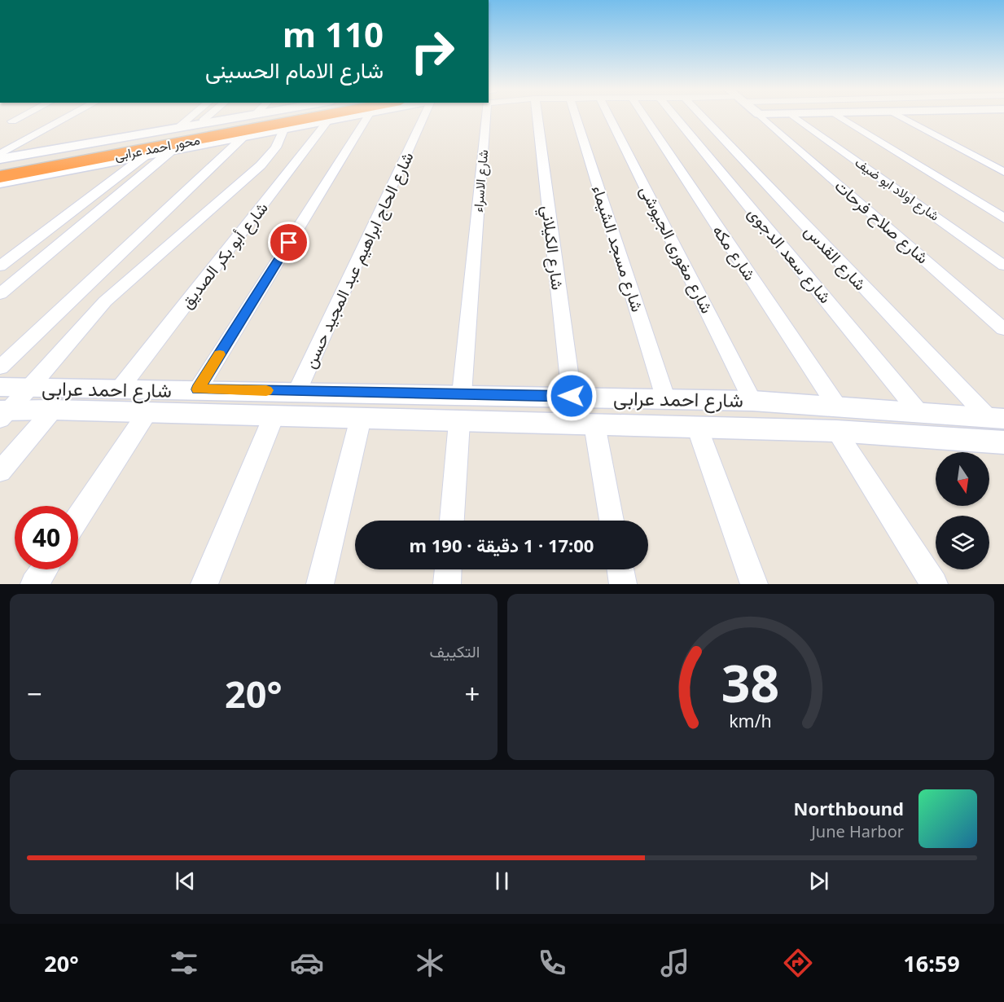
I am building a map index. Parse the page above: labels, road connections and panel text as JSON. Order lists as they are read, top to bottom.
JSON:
{
  "streets": {
    "highway": ["محور احمد عرابى"],
    "street": [
      "شارع الاسراء",
      "شارع اولاد ابو ضيف",
      "شارع صلاح فرحات",
      "شارع الكيلاني",
      "شارع مسجد الشيماء",
      "شارع مغورى الجيوشى",
      "شارع مكه",
      "شارع أبو بكر الصديق",
      "شارع سعد الدجوى",
      "شارع القدس",
      "شارع الحاج ابراهيم عبد المجيد حسن",
      "شارع احمد عرابى"
    ]
  },
  "crossings": [
    ["شارع الاسراء", "شارع احمد عرابى"],
    ["شارع الكيلاني", "شارع احمد عرابى"],
    ["شارع مسجد الشيماء", "شارع احمد عرابى"],
    ["شارع مغورى الجيوشى", "شارع احمد عرابى"],
    ["شارع مكه", "شارع احمد عرابى"],
    ["شارع أبو بكر الصديق", "شارع احمد عرابى"],
    ["شارع سعد الدجوى", "شارع احمد عرابى"],
    ["شارع القدس", "شارع احمد عرابى"],
    ["شارع الحاج ابراهيم عبد المجيد حسن", "شارع احمد عرابى"]
  ],
  "north": "bottom",
  "page": {
    "turn": ["110 m", "شارع الامام الحسينى"],
    "limit": "40",
    "trip": "17:00 · 1 دقيقة · 190 m",
    "tile": "التكييف",
    "heat": ["−", "20°", "+"],
    "song": ["Northbound", "June Harbor"],
    "tabs": ["16:59", "20°"],
    "gauge": ["38", "km/h"]
  }
}
